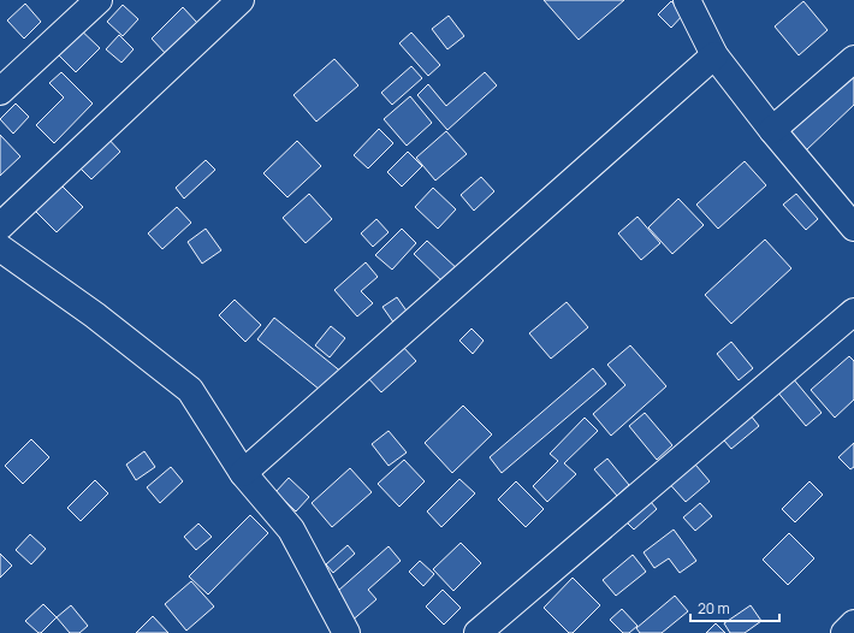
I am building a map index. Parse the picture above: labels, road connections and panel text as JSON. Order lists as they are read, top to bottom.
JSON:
{
  "scale_bar": "20 m"
}
